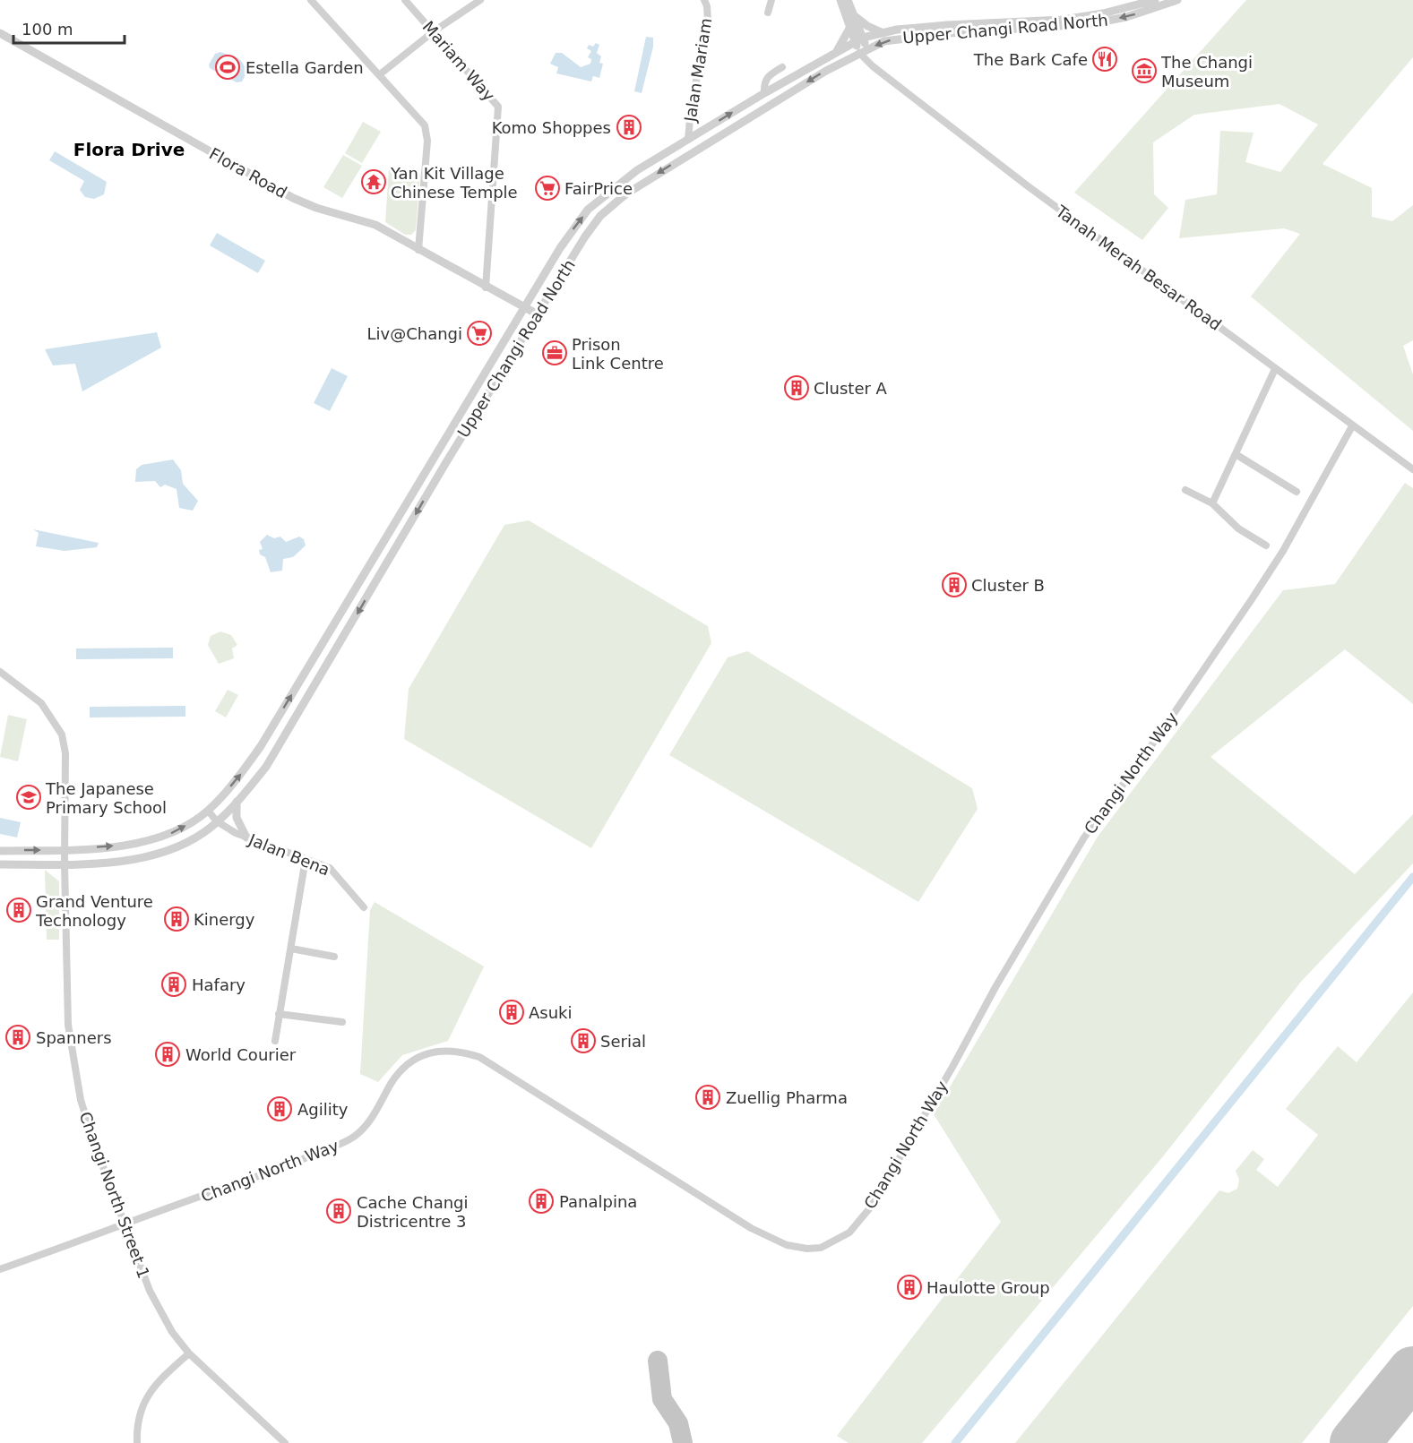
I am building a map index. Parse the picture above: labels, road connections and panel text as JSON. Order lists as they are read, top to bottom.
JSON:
{
  "streets": {
    "street": [
      "Upper Changi Road North",
      "Mariam Way",
      "Jalan Mariam",
      "Flora Road",
      "Tanah Merah Besar Road",
      "Changi North Way",
      "Jalan Bena",
      "Changi North Street 1"
    ]
  },
  "crossings": [
    ["Upper Changi Road North", "Jalan Mariam"],
    ["Upper Changi Road North", "Tanah Merah Besar Road"],
    ["Upper Changi Road North", "Jalan Bena"],
    ["Upper Changi Road North", "Changi North Street 1"],
    ["Tanah Merah Besar Road", "Changi North Way"],
    ["Changi North Way", "Changi North Street 1"]
  ],
  "districts": ["Flora Drive"],
  "places": {
    "restaurant": ["The Bark Cafe"],
    "sports": ["Estella Garden"],
    "museum": ["The Changi Museum"],
    "building": [
      "Komo Shoppes",
      "Cluster A",
      "Cluster B",
      "Grand Venture Technology",
      "Kinergy",
      "Hafary",
      "Asuki",
      "Spanners",
      "Serial",
      "World Courier",
      "Zuellig Pharma",
      "Agility",
      "Panalpina",
      "Cache Changi Districentre 3",
      "Haulotte Group"
    ],
    "temple": ["Yan Kit Village Chinese Temple"],
    "supermarket": ["FairPrice", "Liv@Changi"],
    "office": ["Prison Link Centre"],
    "school or university": ["The Japanese Primary School"]
  },
  "scale_bar": "100 m"
}
